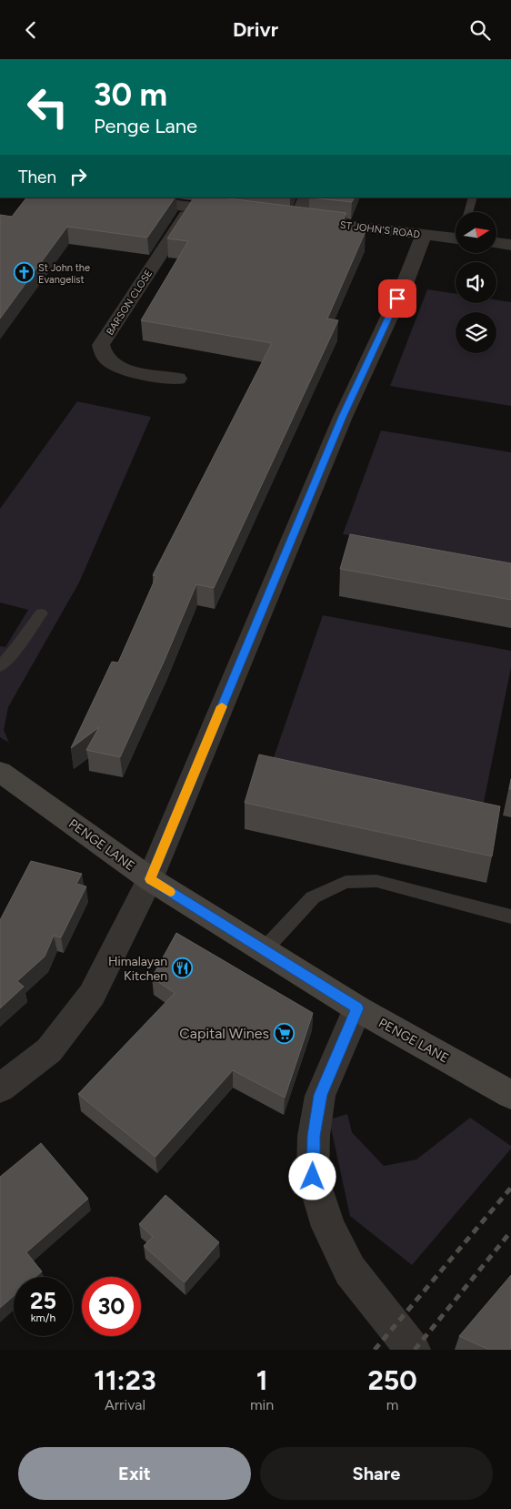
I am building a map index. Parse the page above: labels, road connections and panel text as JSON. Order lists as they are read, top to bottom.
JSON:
{
  "streets": {
    "street": ["ST JOHN'S ROAD", "BARSON CLOSE", "PENGE LANE"]
  },
  "places": {
    "church": ["St John the Evangelist"],
    "restaurant": ["Himalayan Kitchen"],
    "supermarket": ["Capital Wines"]
  },
  "north": "right",
  "page": {
    "header": "Drivr",
    "turn": ["30 m", "Penge Lane"],
    "then": "Then",
    "speed": "25 km/h",
    "limit": "30",
    "eta": [
      "11:23",
      "Arrival",
      "1",
      "min",
      "250",
      "m"
    ],
    "buttons": ["Exit", "Share"]
  }
}
